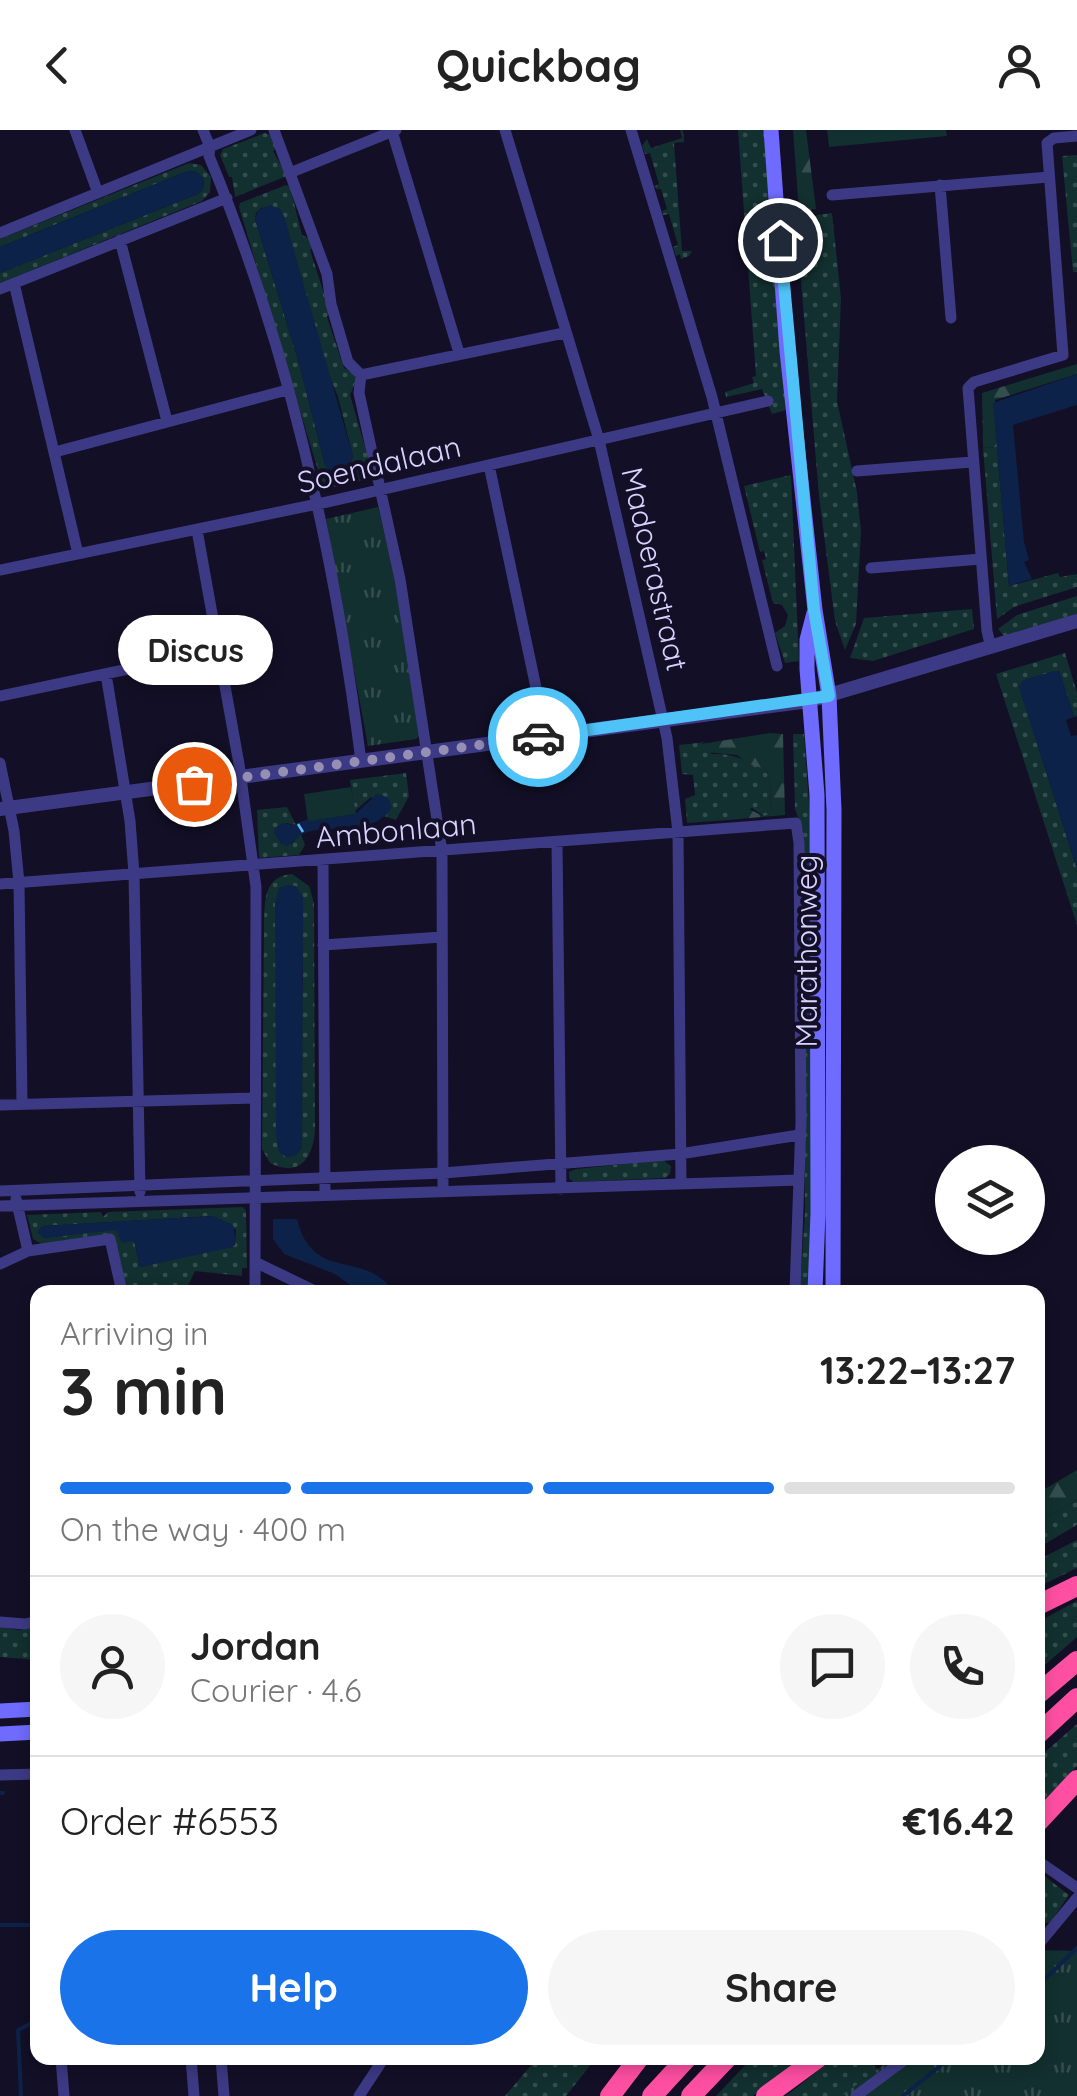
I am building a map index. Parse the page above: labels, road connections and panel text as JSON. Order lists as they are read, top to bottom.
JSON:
{
  "streets": {
    "main road": ["Marathonweg"],
    "street": ["Soendalaan", "Madoerastraat", "Ambonlaan"]
  },
  "crossings": [
    ["Soendalaan", "Madoerastraat"],
    ["Madoerastraat", "Ambonlaan"]
  ],
  "places": ["Discus"],
  "page": {
    "header": "Quickbag",
    "bubble": "Discus",
    "heading": ["3 min", "Arriving in", "13:22–13:27"],
    "panel": [
      "Jordan",
      "Courier · 4.6",
      "Order #6553",
      "€16.42"
    ],
    "bar": "On the way · 400 m",
    "buttons": ["Help", "Share"]
  }
}
